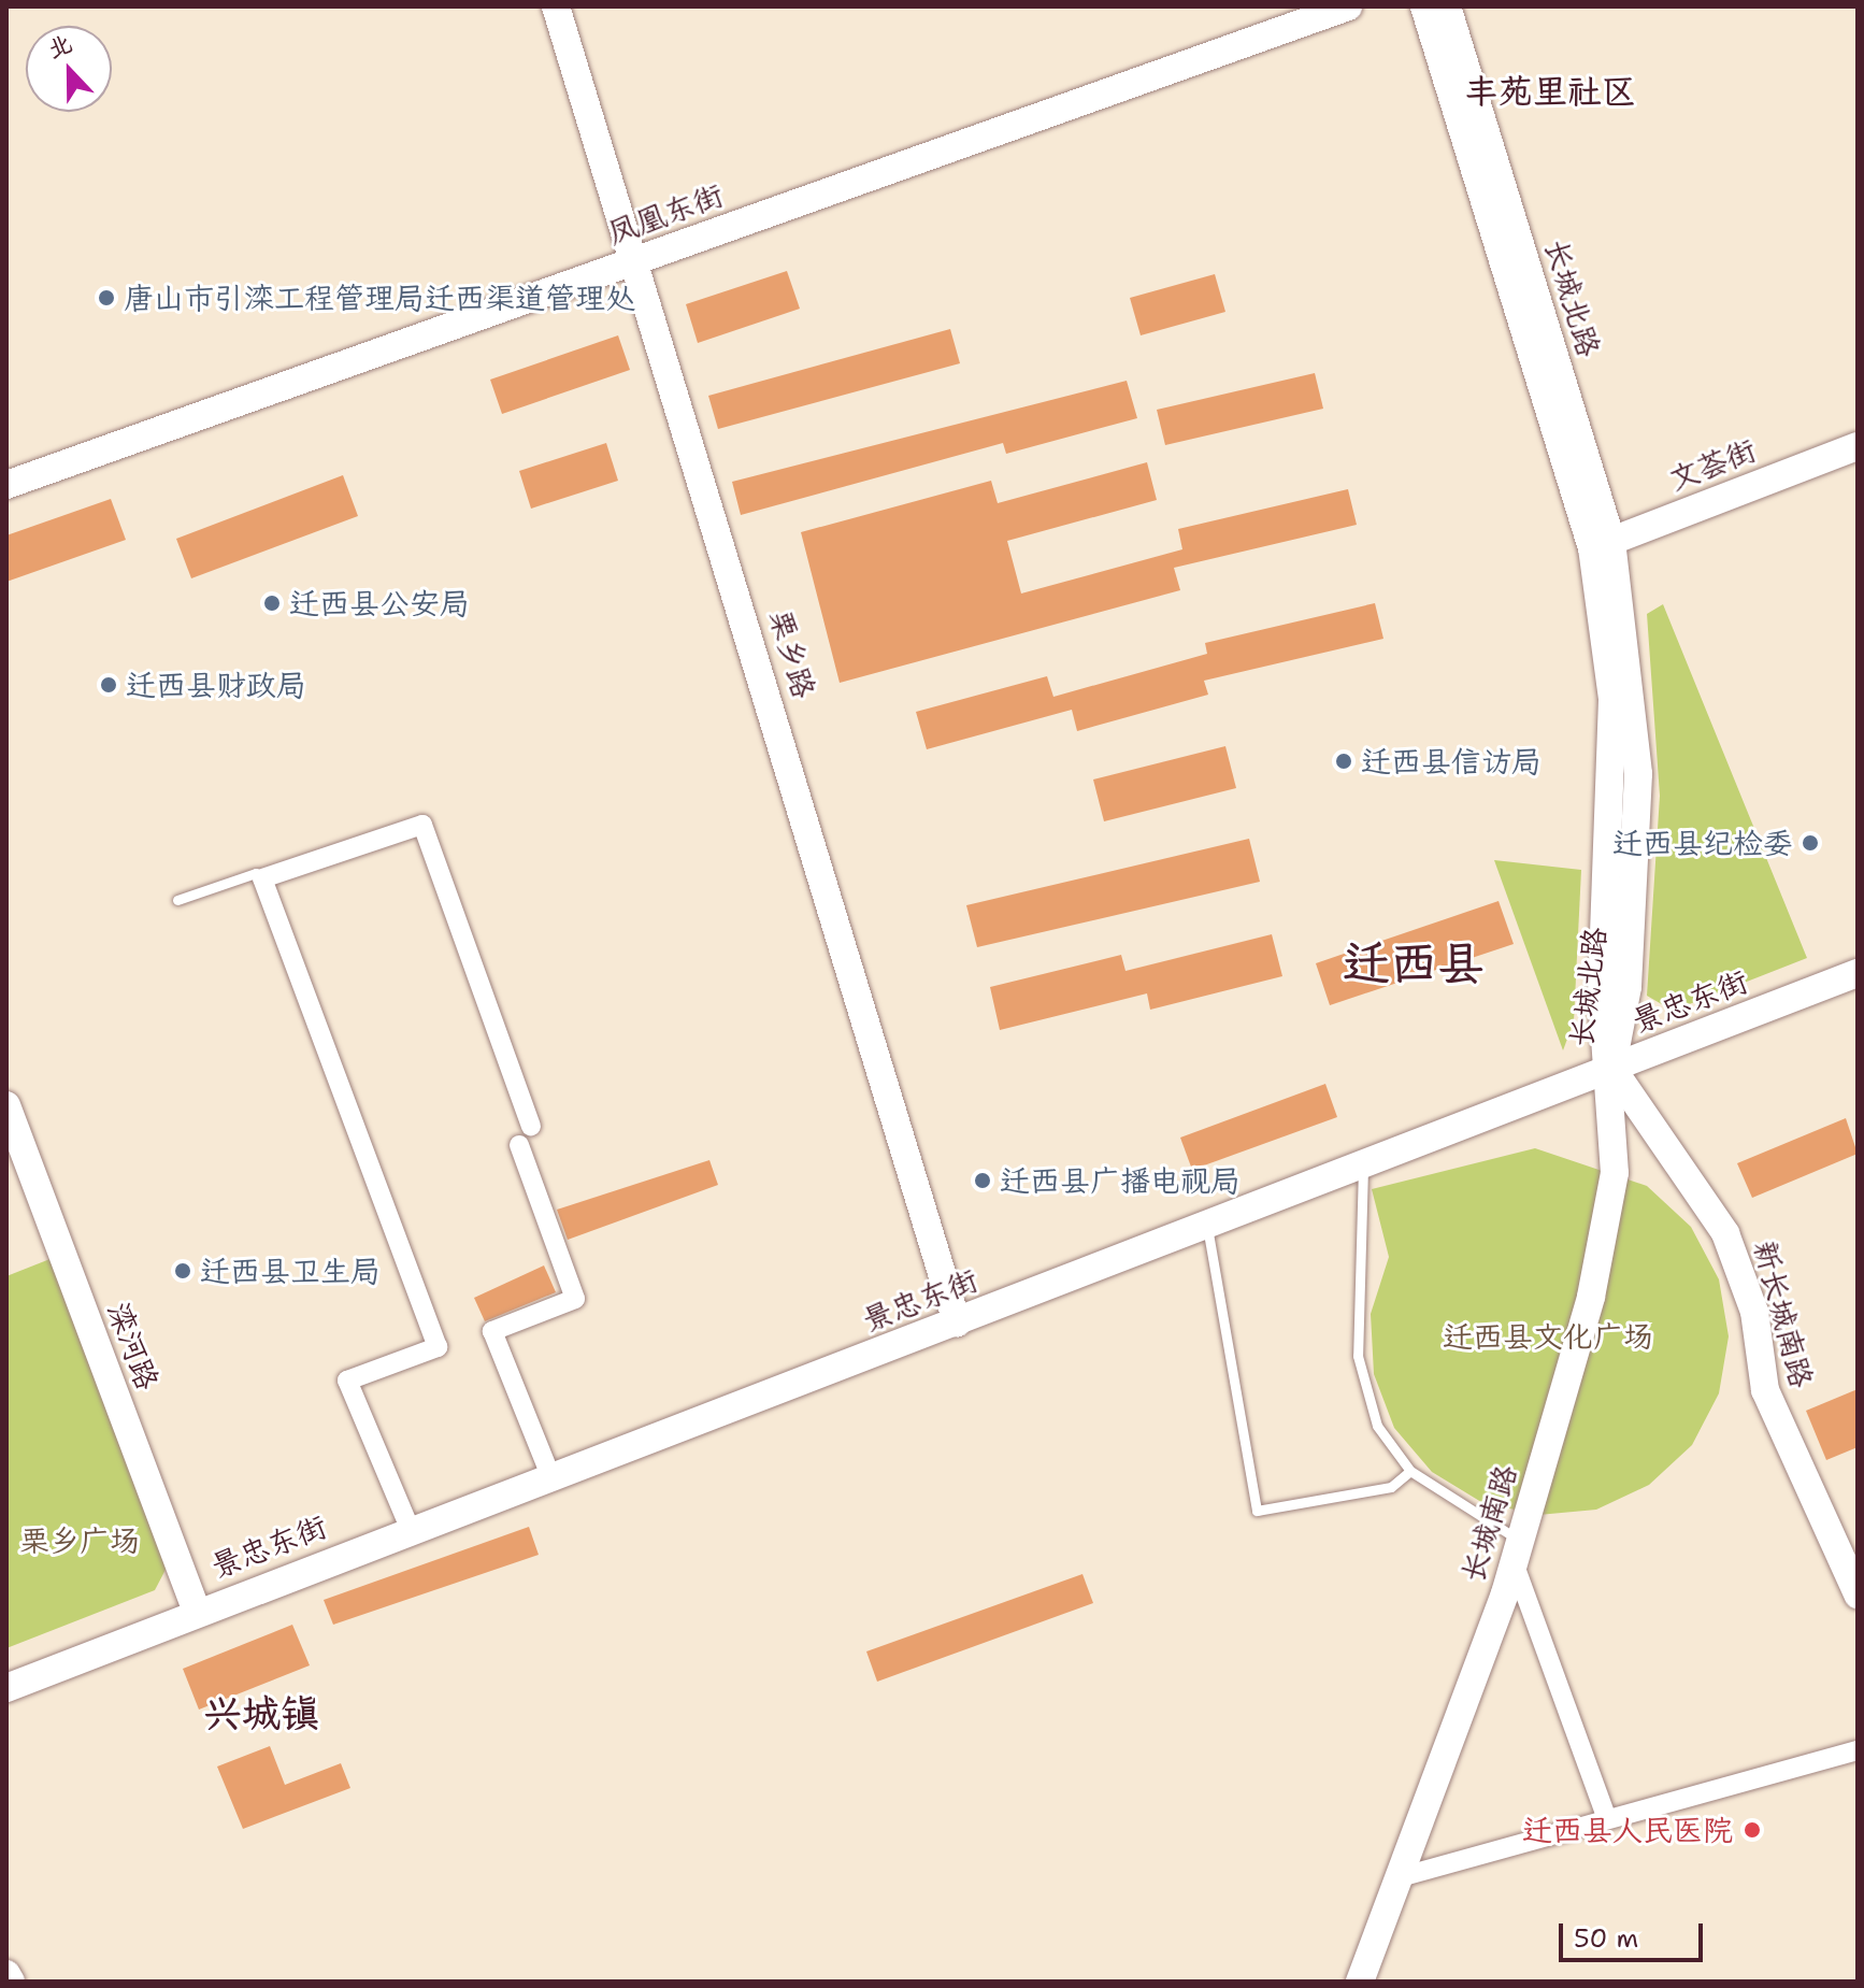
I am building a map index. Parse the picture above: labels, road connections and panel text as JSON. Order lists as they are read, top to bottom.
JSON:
{
  "streets": {
    "street": [
      "凤凰东街",
      "长城北路",
      "文荟街",
      "栗乡路",
      "景忠东街",
      "新长城南路",
      "滦河路",
      "长城南路"
    ]
  },
  "crossings": [
    ["凤凰东街", "栗乡路"],
    ["长城北路", "文荟街"],
    ["长城北路", "景忠东街"],
    ["长城北路", "新长城南路"],
    ["长城北路", "长城南路"],
    ["栗乡路", "景忠东街"],
    ["景忠东街", "新长城南路"],
    ["景忠东街", "滦河路"],
    ["景忠东街", "长城南路"],
    ["新长城南路", "长城南路"]
  ],
  "districts": ["丰苑里社区", "迁西县", "兴城镇"],
  "parks": ["迁西县文化广场", "栗乡广场"],
  "places": [
    "唐山市引滦工程管理局迁西渠道管理处",
    "迁西县公安局",
    "迁西县财政局",
    "迁西县信访局",
    "迁西县纪检委",
    "迁西县广播电视局",
    "迁西县卫生局",
    "迁西县人民医院"
  ],
  "scale_bar": "50 m",
  "north": "top"
}
